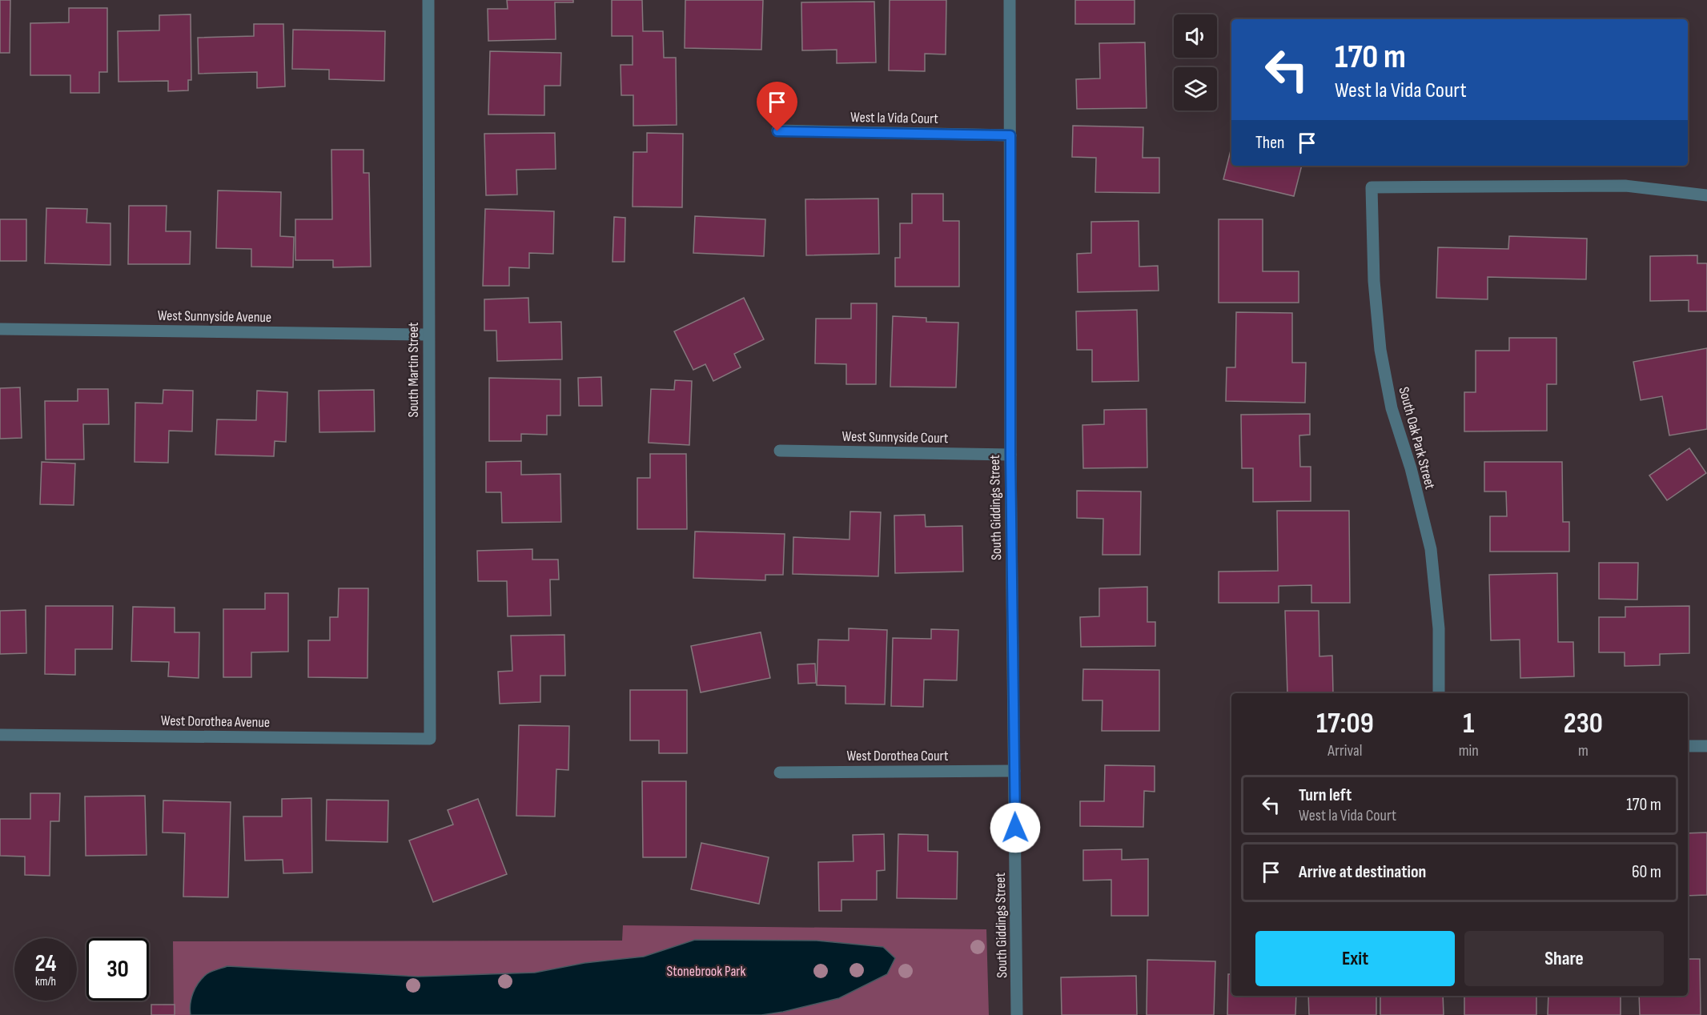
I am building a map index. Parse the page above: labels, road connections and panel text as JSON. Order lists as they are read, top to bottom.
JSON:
{
  "streets": {
    "street": [
      "West la Vida Court",
      "West Sunnyside Avenue",
      "South Martin Street",
      "West Sunnyside Court",
      "South Oak Park Street",
      "South Giddings Street",
      "West Dorothea Avenue",
      "West Dorothea Court"
    ]
  },
  "crossings": [
    ["West la Vida Court", "South Giddings Street"],
    ["West Sunnyside Avenue", "South Martin Street"],
    ["South Martin Street", "West Dorothea Avenue"],
    ["West Sunnyside Court", "South Giddings Street"],
    ["South Giddings Street", "West Dorothea Court"]
  ],
  "parks": ["Stonebrook Park"],
  "page": {
    "turn": ["170 m", "West la Vida Court"],
    "then": "Then",
    "eta": [
      "17:09",
      "Arrival",
      "1",
      "min",
      "230",
      "m"
    ],
    "list": [
      {
        "name": "Turn left",
        "note": "West la Vida Court",
        "value": "170 m"
      },
      {
        "name": "Arrive at destination",
        "value": "60 m"
      }
    ],
    "buttons": ["Exit", "Share"],
    "speed": "24 km/h",
    "limit": "30"
  }
}
